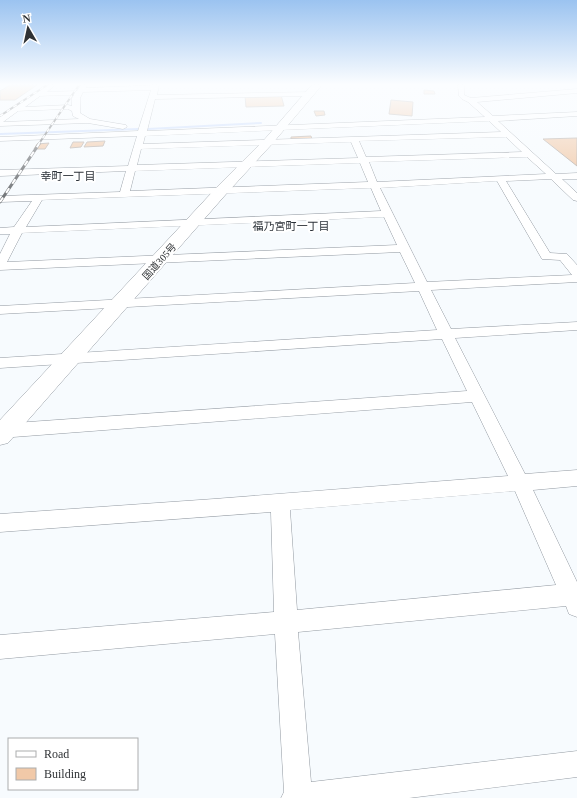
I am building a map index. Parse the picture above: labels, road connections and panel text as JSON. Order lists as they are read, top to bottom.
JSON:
{
  "streets": {
    "highway": ["国道305号"]
  },
  "districts": ["幸町一丁目", "福乃宮町一丁目"],
  "legend": ["Road", "Building"],
  "north": "top"
}
